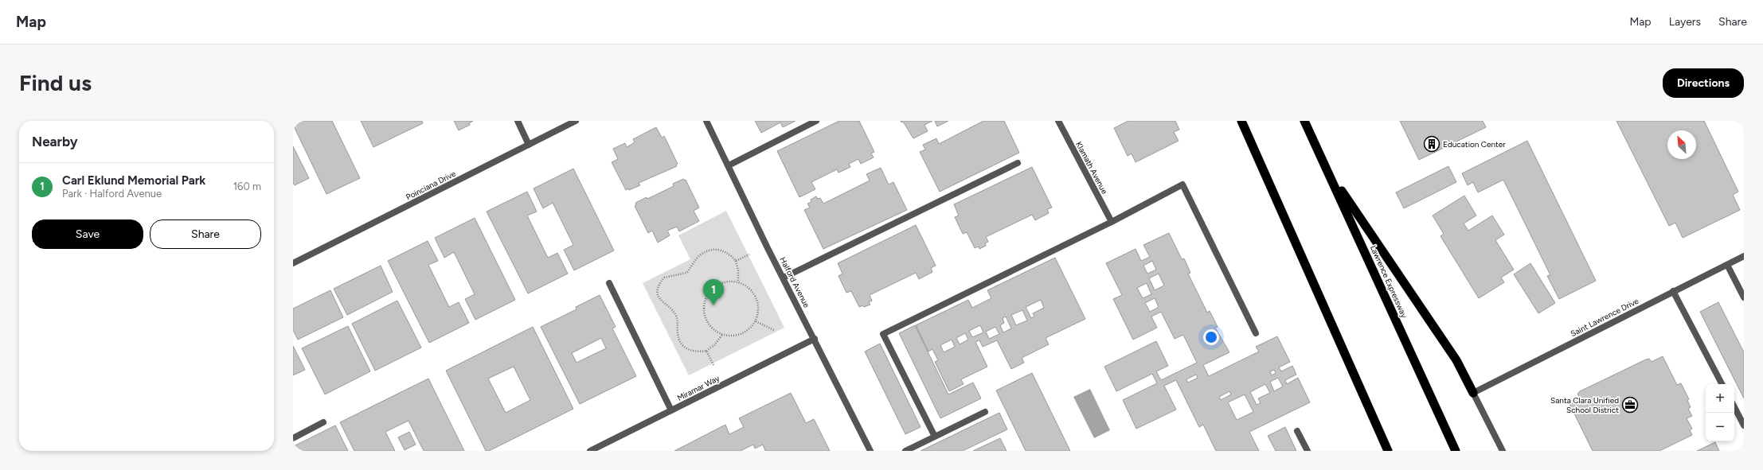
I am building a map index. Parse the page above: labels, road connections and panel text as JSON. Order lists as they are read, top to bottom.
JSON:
{
  "streets": {
    "highway": ["Lawrence Expressway"],
    "street": [
      "Klamath Avenue",
      "Poinciana Drive",
      "Halford Avenue",
      "Saint Lawrence Drive",
      "Miramar Way"
    ]
  },
  "crossings": [
    ["Halford Avenue", "Miramar Way"]
  ],
  "places": {
    "building": ["Education Center"],
    "office": ["Santa Clara Unified School District"]
  },
  "north": "top left",
  "page": {
    "header": "Map",
    "nav": ["Map", "Layers", "Share"],
    "buttons": [
      "Directions",
      ["Save", "Share"]
    ],
    "title": "Find us",
    "heading": "Nearby",
    "list": [
      {
        "mark": "1",
        "name": "Carl Eklund Memorial Park",
        "note": "Park · Halford Avenue",
        "value": "160 m"
      }
    ],
    "pins": "1",
    "map_buttons": ["+", "−"]
  }
}
